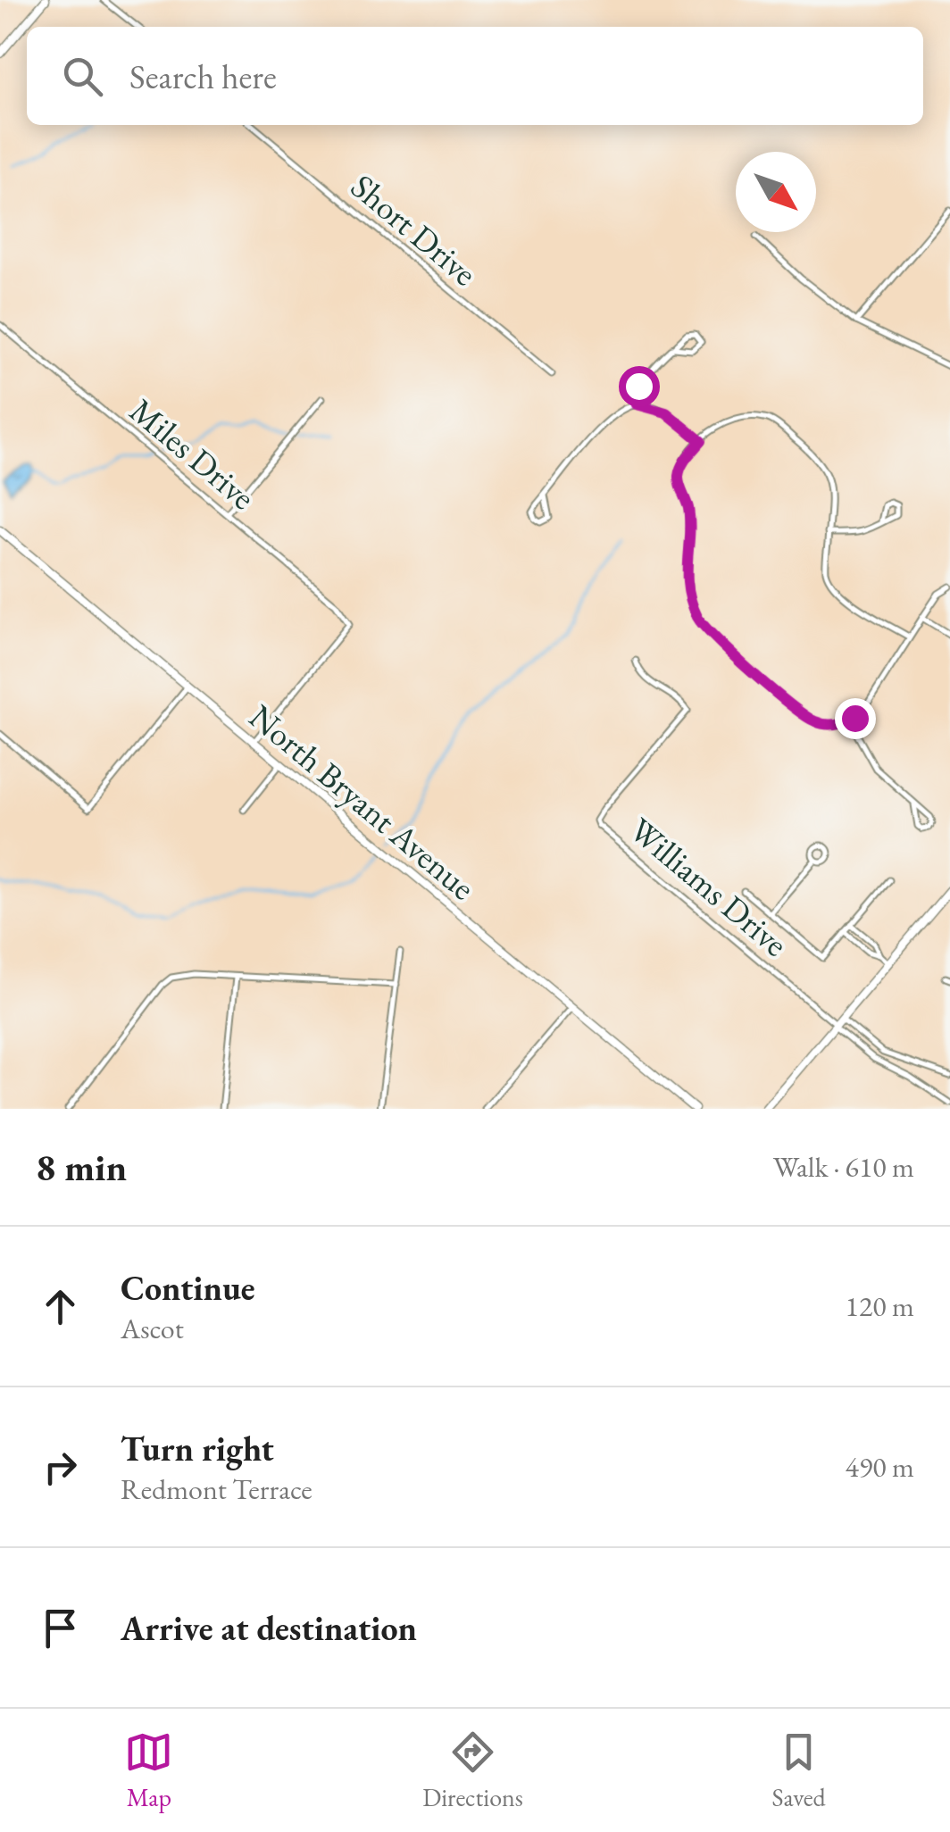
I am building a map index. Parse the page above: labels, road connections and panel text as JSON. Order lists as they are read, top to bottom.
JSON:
{
  "streets": {
    "street": [
      "Short Drive",
      "Miles Drive",
      "North Bryant Avenue",
      "Williams Drive"
    ]
  },
  "crossings": [
    ["Miles Drive", "North Bryant Avenue"]
  ],
  "north": "bottom right",
  "page": {
    "search": "Search here",
    "heading": ["8 min", "Walk · 610 m"],
    "list": [
      ["Continue", "Ascot", "120 m"],
      ["Turn right", "Redmont Terrace", "490 m"],
      "Arrive at destination"
    ],
    "nav": ["Map", "Directions", "Saved"]
  }
}
